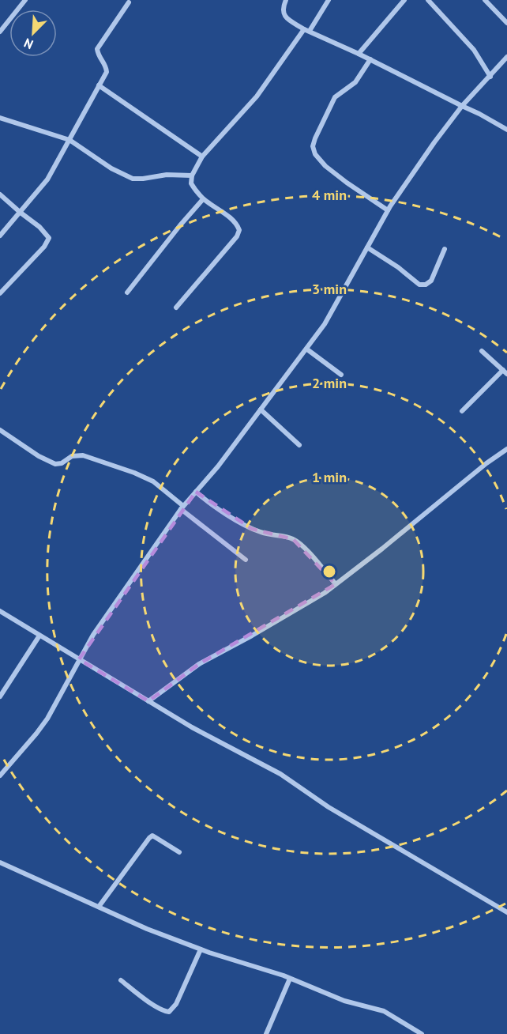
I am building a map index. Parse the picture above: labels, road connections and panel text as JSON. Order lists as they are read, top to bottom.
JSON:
{
  "north": "bottom left",
  "rings": [
    "4 min",
    "3 min",
    "2 min",
    "1 min"
  ]
}
